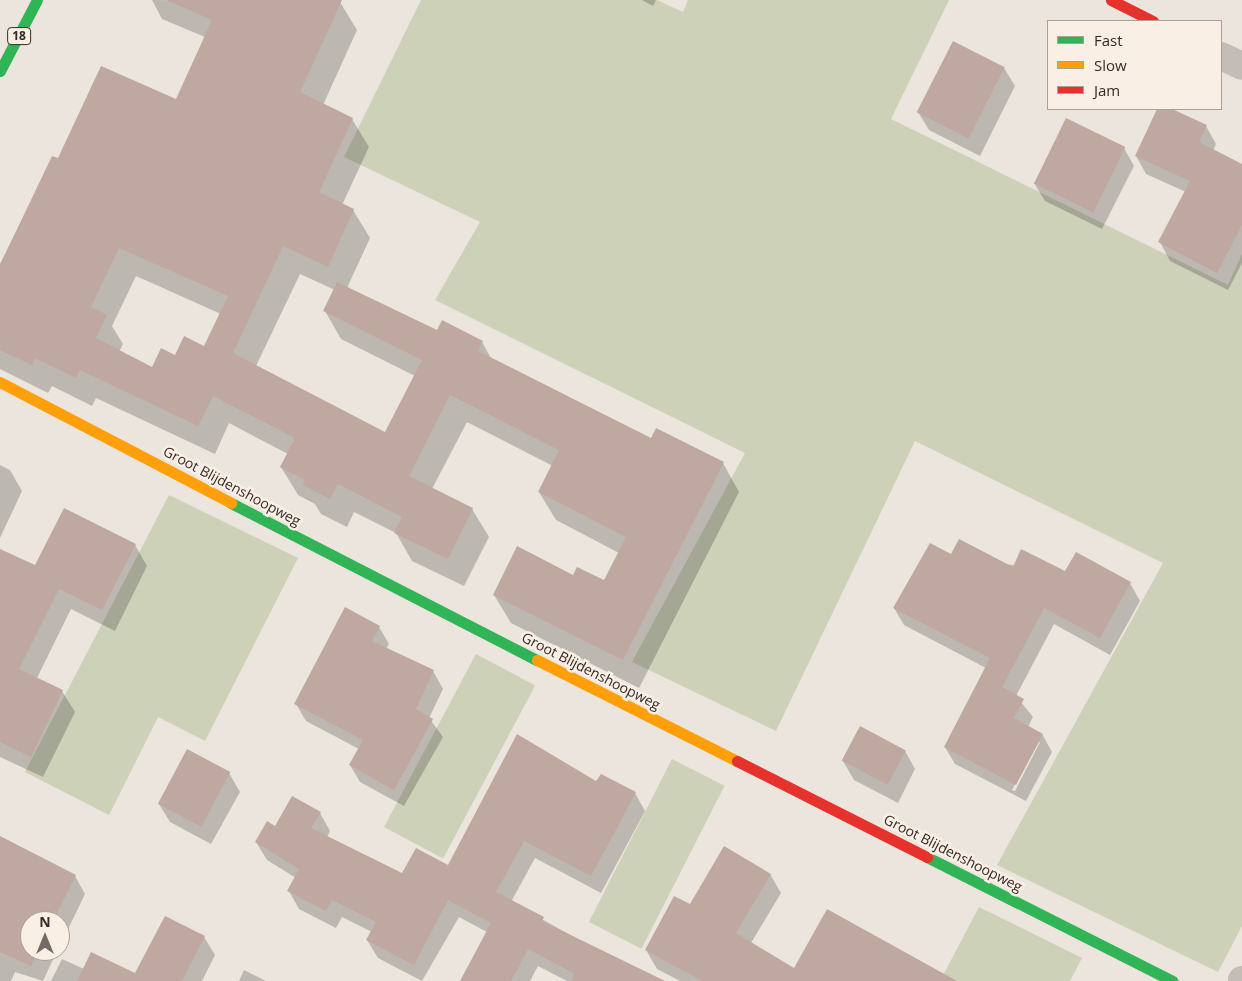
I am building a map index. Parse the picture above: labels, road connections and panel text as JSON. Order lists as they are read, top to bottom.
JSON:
{
  "streets": {
    "street": ["18", "Groot Blijdenshoopweg"]
  },
  "legend": ["Fast", "Slow", "Jam"],
  "north": "top"
}
